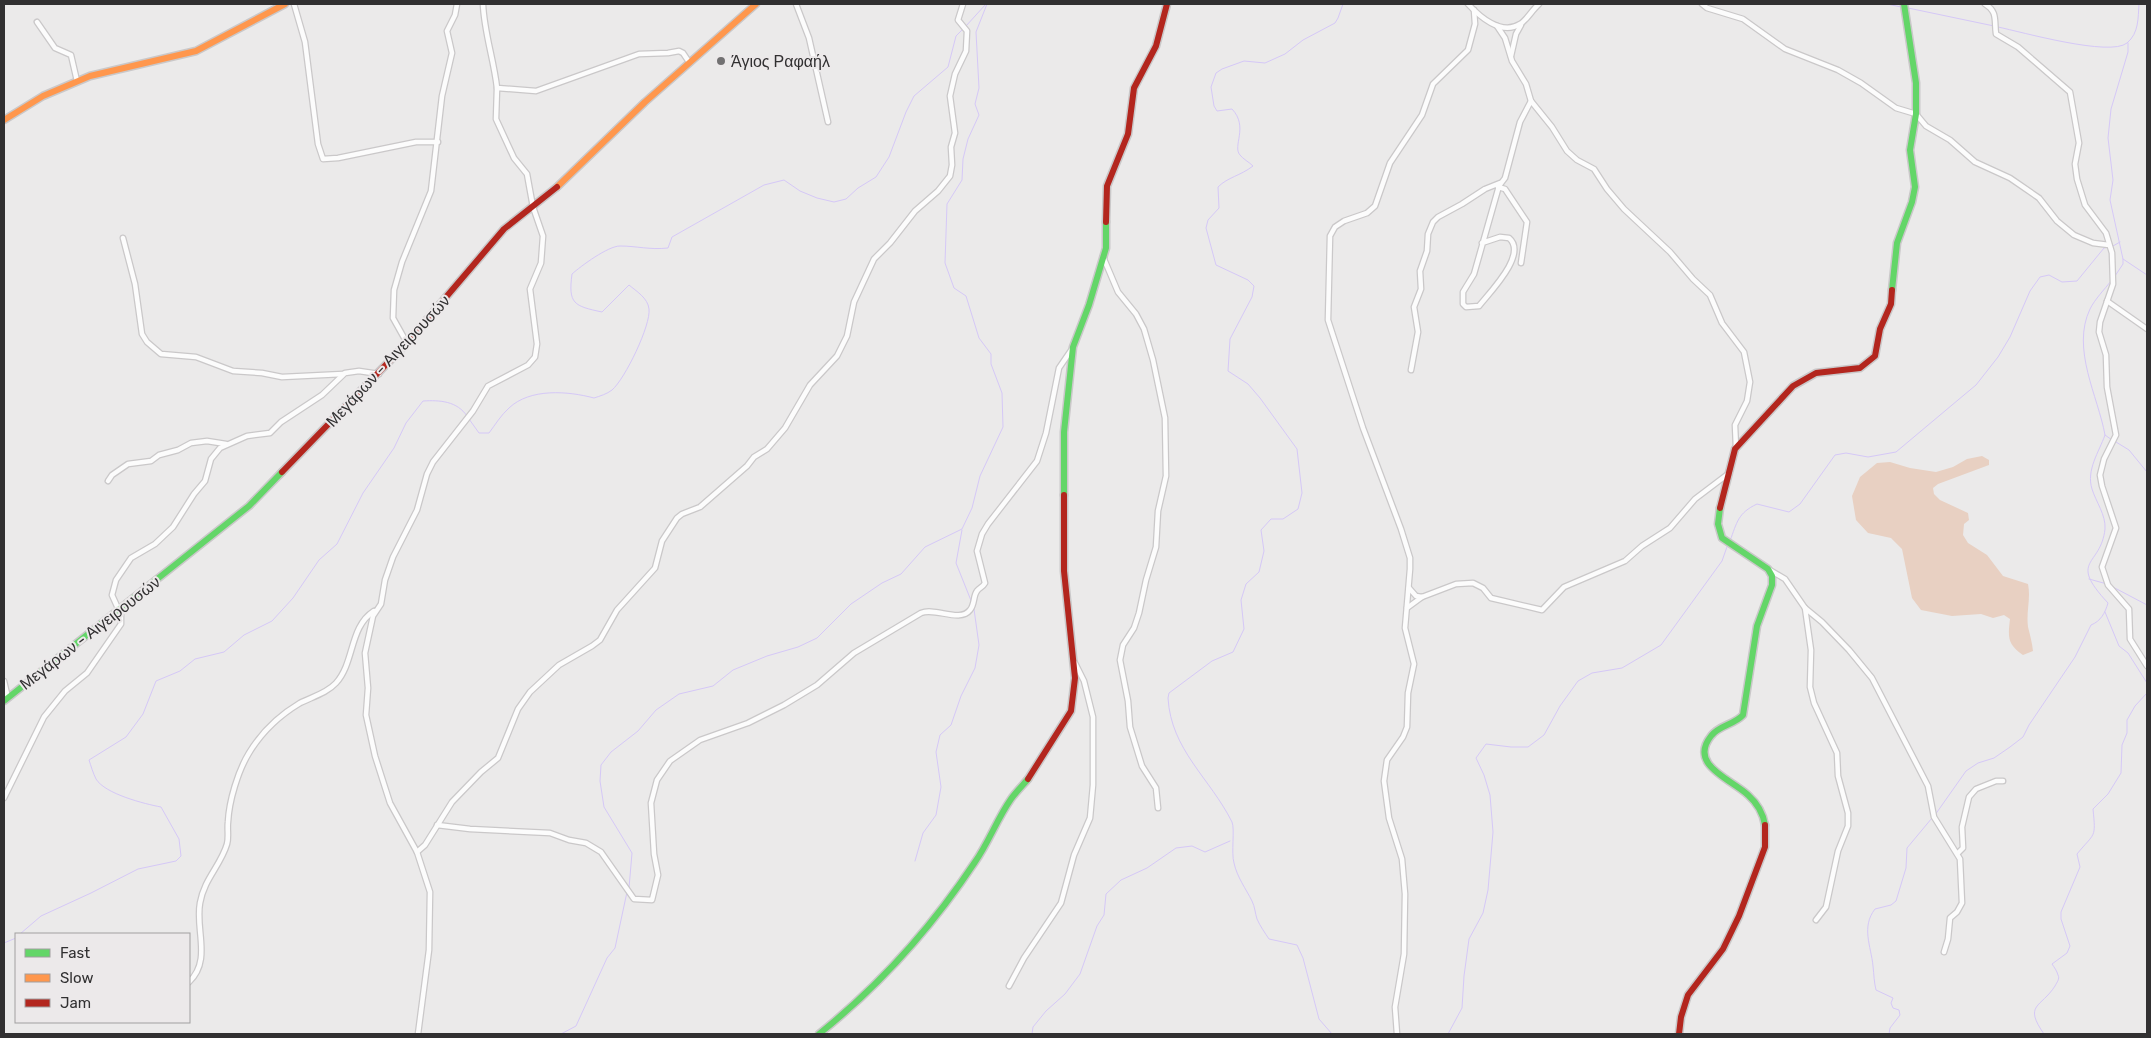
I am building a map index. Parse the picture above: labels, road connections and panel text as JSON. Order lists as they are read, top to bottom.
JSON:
{
  "streets": {
    "street": ["Μεγάρων - Αιγειρουσών"]
  },
  "places": ["Άγιος Ραφαήλ"],
  "legend": ["Fast", "Slow", "Jam"]
}
